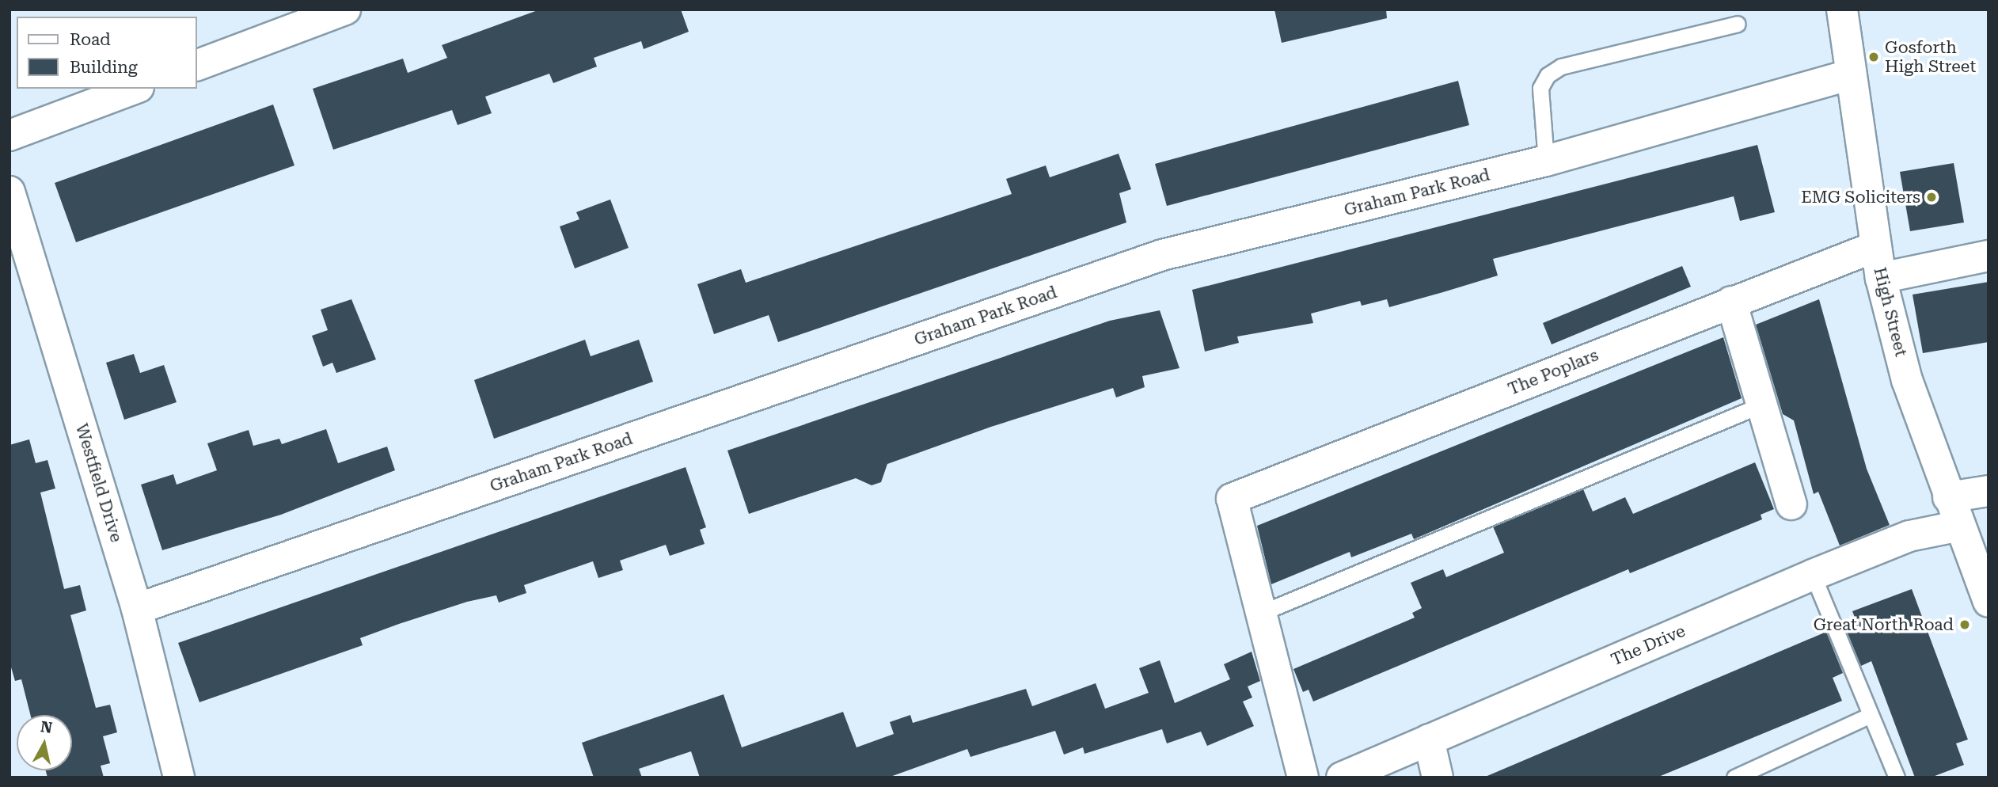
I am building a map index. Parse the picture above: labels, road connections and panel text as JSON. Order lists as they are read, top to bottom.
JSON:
{
  "streets": {
    "street": [
      "Graham Park Road",
      "High Street",
      "The Poplars",
      "Westfield Drive",
      "The Drive"
    ]
  },
  "crossings": [
    ["Graham Park Road", "High Street"],
    ["Graham Park Road", "Westfield Drive"],
    ["High Street", "The Poplars"],
    ["High Street", "The Drive"]
  ],
  "places": ["Gosforth High Street", "EMG Soliciters", "Great North Road"],
  "legend": ["Road", "Building"],
  "north": "top"
}
